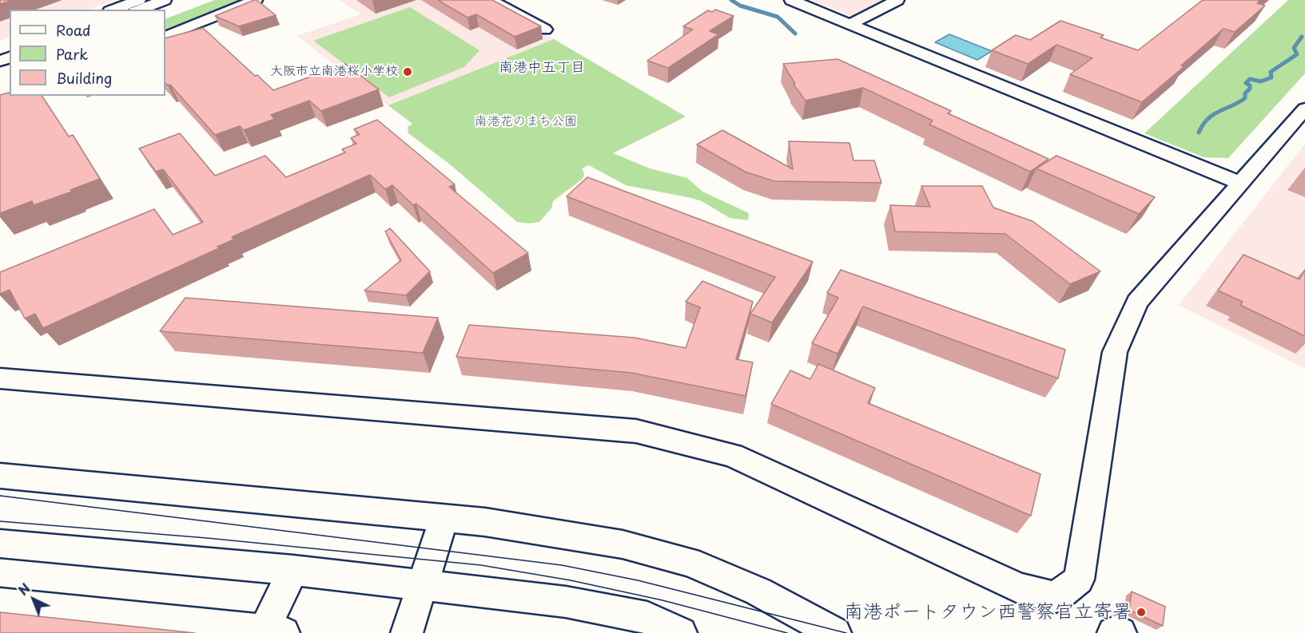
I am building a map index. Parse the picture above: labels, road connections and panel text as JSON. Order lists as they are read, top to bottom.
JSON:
{
  "districts": ["南港中五丁目"],
  "parks": ["南港花のまち公園"],
  "places": ["大阪市立南港桜小学校", "南港ポートタウン西警察官立寄署"],
  "legend": ["Road", "Park", "Building"],
  "north": "top left"
}
